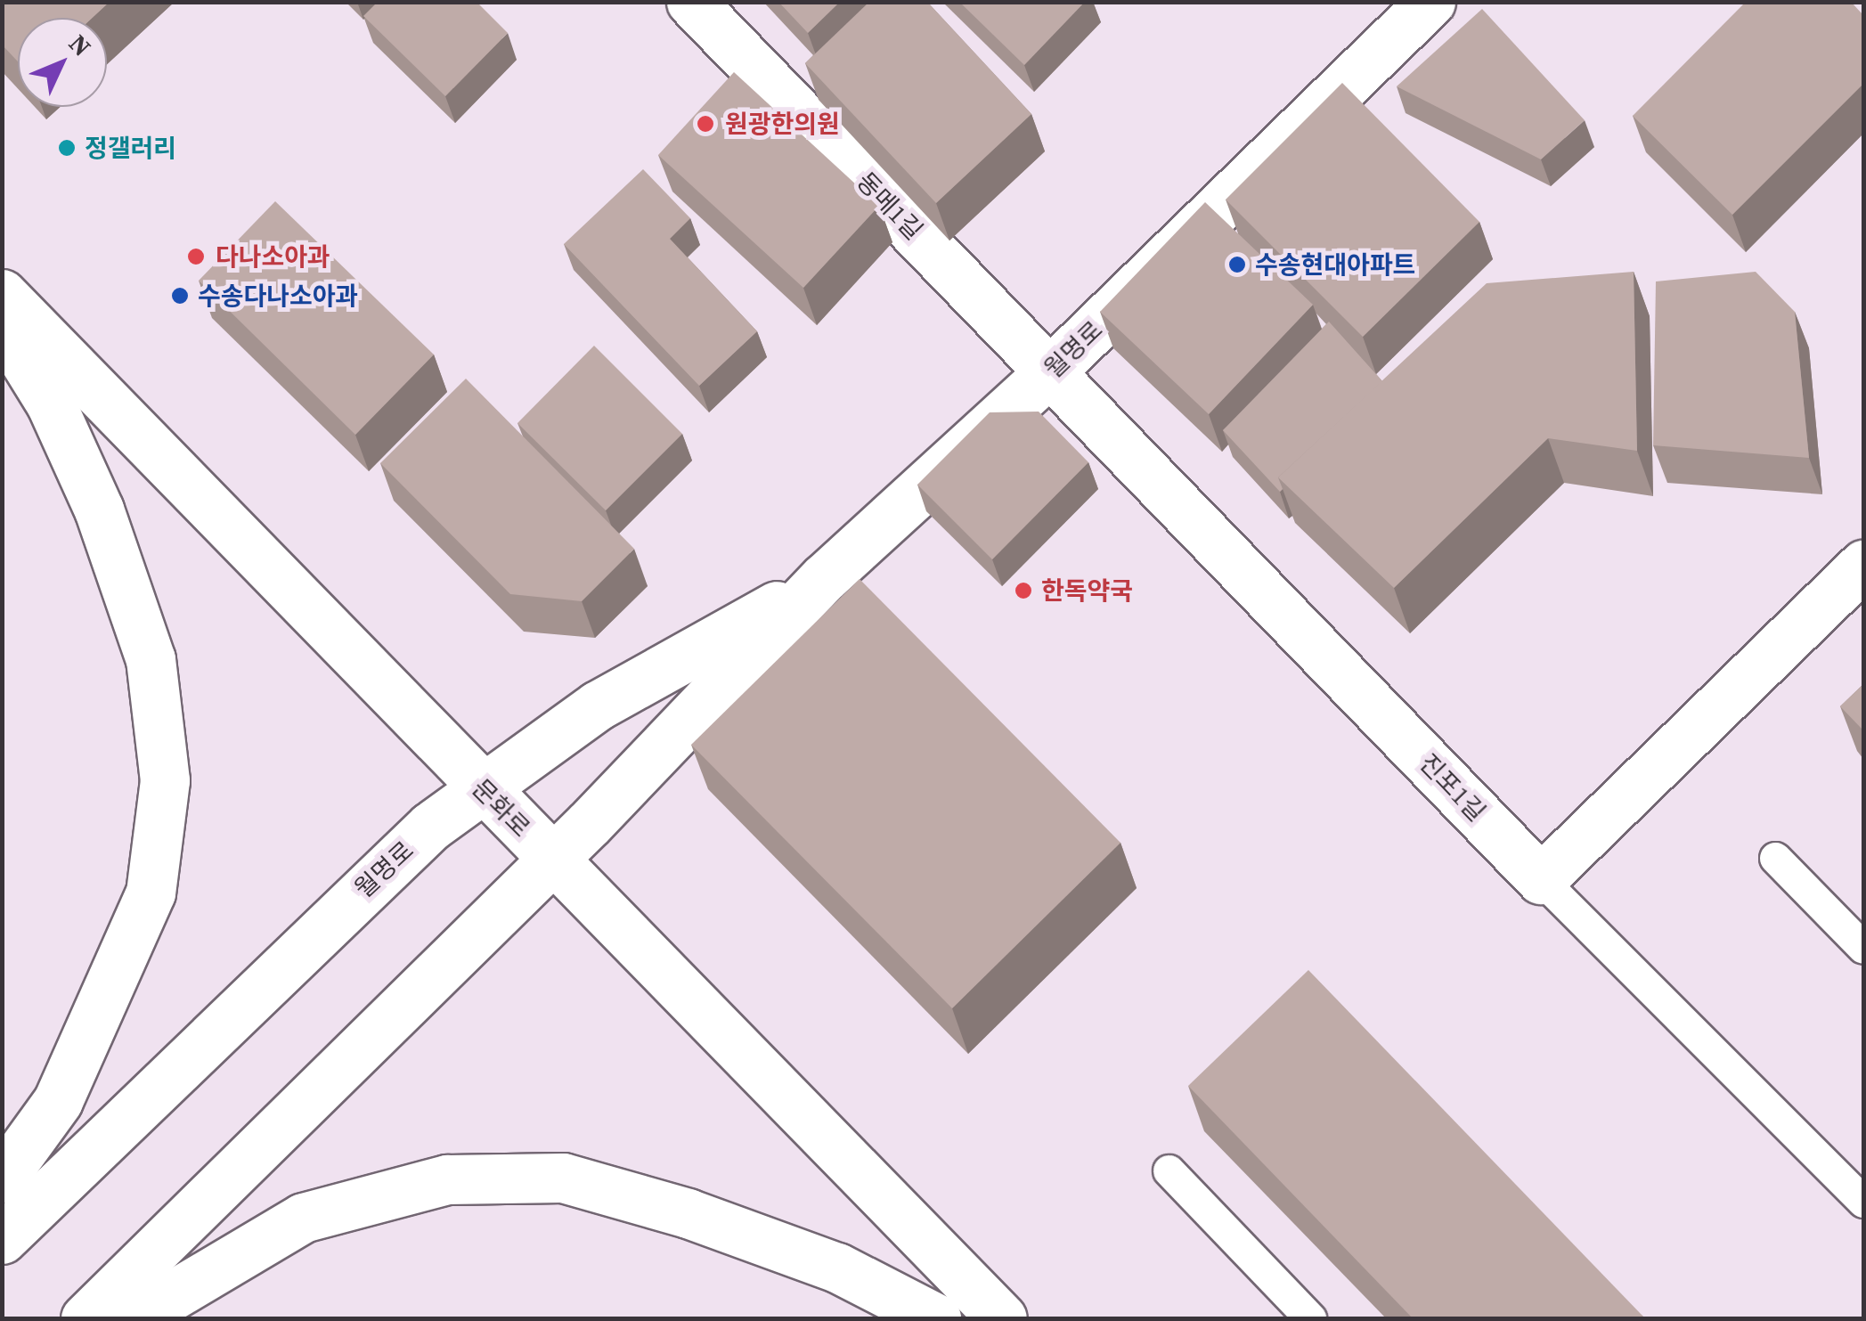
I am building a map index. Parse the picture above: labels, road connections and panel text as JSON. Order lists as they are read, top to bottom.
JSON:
{
  "streets": {
    "street": [
      "동메1길",
      "월명로",
      "진포1길",
      "문화로"
    ]
  },
  "crossings": [
    ["동메1길", "월명로"],
    ["동메1길", "진포1길"],
    ["월명로", "진포1길"],
    ["월명로", "문화로"]
  ],
  "places": [
    "원광한의원",
    "정갤러리",
    "다나소아과",
    "수송현대아파트",
    "수송다나소아과",
    "한독약국"
  ],
  "north": "top right"
}
